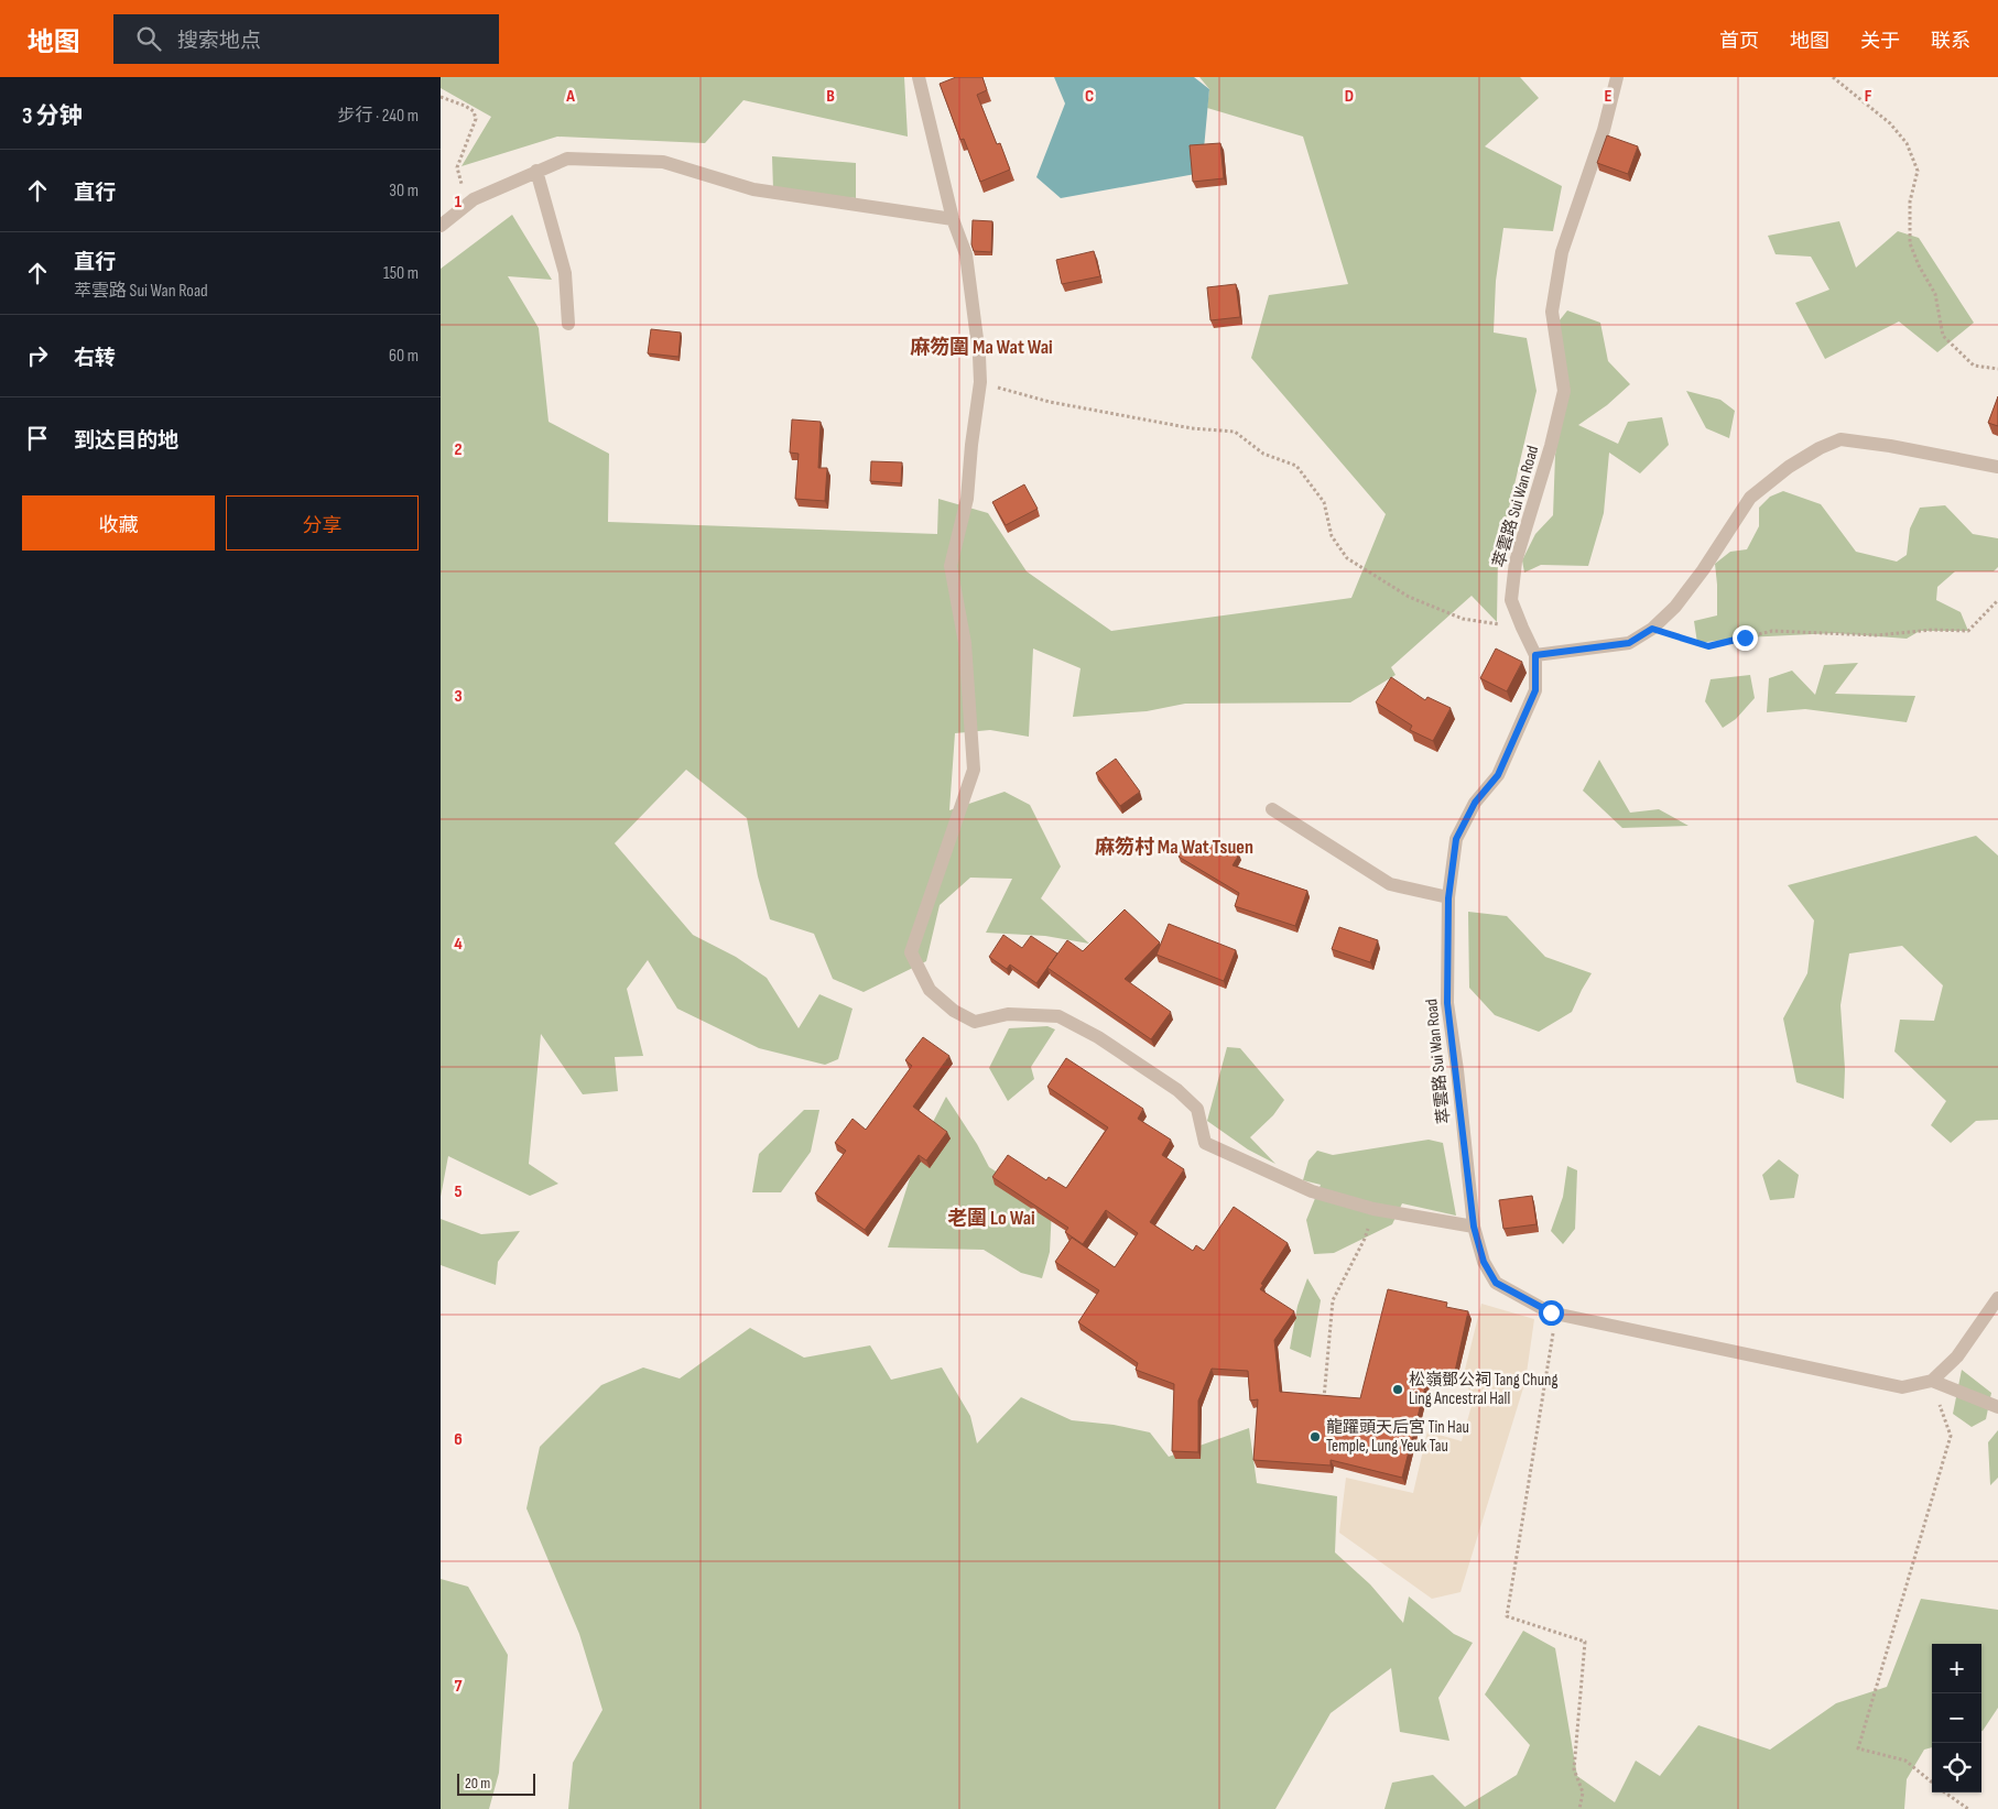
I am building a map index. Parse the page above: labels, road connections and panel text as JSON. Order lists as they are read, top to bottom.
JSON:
{
  "streets": {
    "street": ["萃雲路 Sui Wan Road"]
  },
  "districts": ["麻笏圍 Ma Wat Wai", "麻笏村 Ma Wat Tsuen", "老圍 Lo Wai"],
  "places": ["松嶺鄧公祠 Tang Chung Ling Ancestral Hall", "龍躍頭天后宮 Tin Hau Temple, Lung Yeuk Tau"],
  "scale_bar": "20 m",
  "page": {
    "header": "地图",
    "search": "搜索地点",
    "nav": [
      "首页",
      "地图",
      "关于",
      "联系"
    ],
    "heading": ["3 分钟", "步行 · 240 m"],
    "list": [
      ["直行", "30 m"],
      ["直行", "萃雲路 Sui Wan Road", "150 m"],
      ["右转", "60 m"],
      "到达目的地"
    ],
    "buttons": ["收藏", "分享"],
    "map_buttons": ["+", "−"],
    "scale": "20 m"
  },
  "grid": {
    "columns": [
      "A",
      "B",
      "C",
      "D",
      "E",
      "F"
    ],
    "rows": [
      "1",
      "2",
      "3",
      "4",
      "5",
      "6",
      "7"
    ]
  }
}
